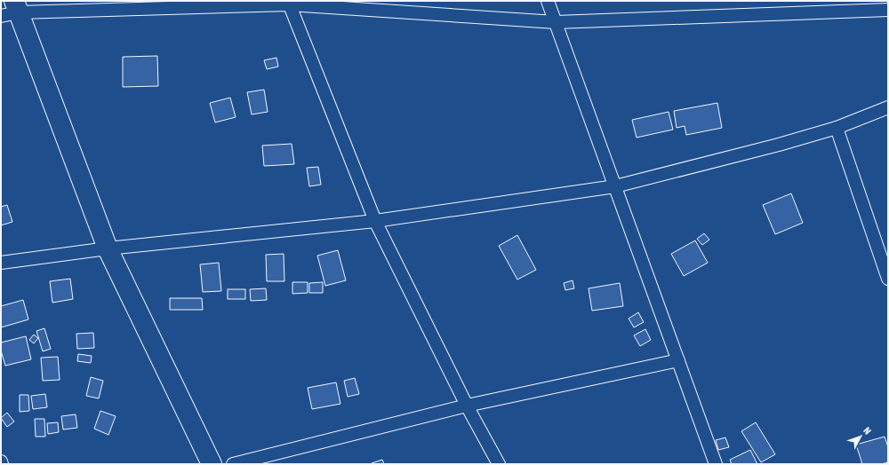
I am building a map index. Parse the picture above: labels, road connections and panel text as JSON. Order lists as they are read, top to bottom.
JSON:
{
  "north": "top right"
}
